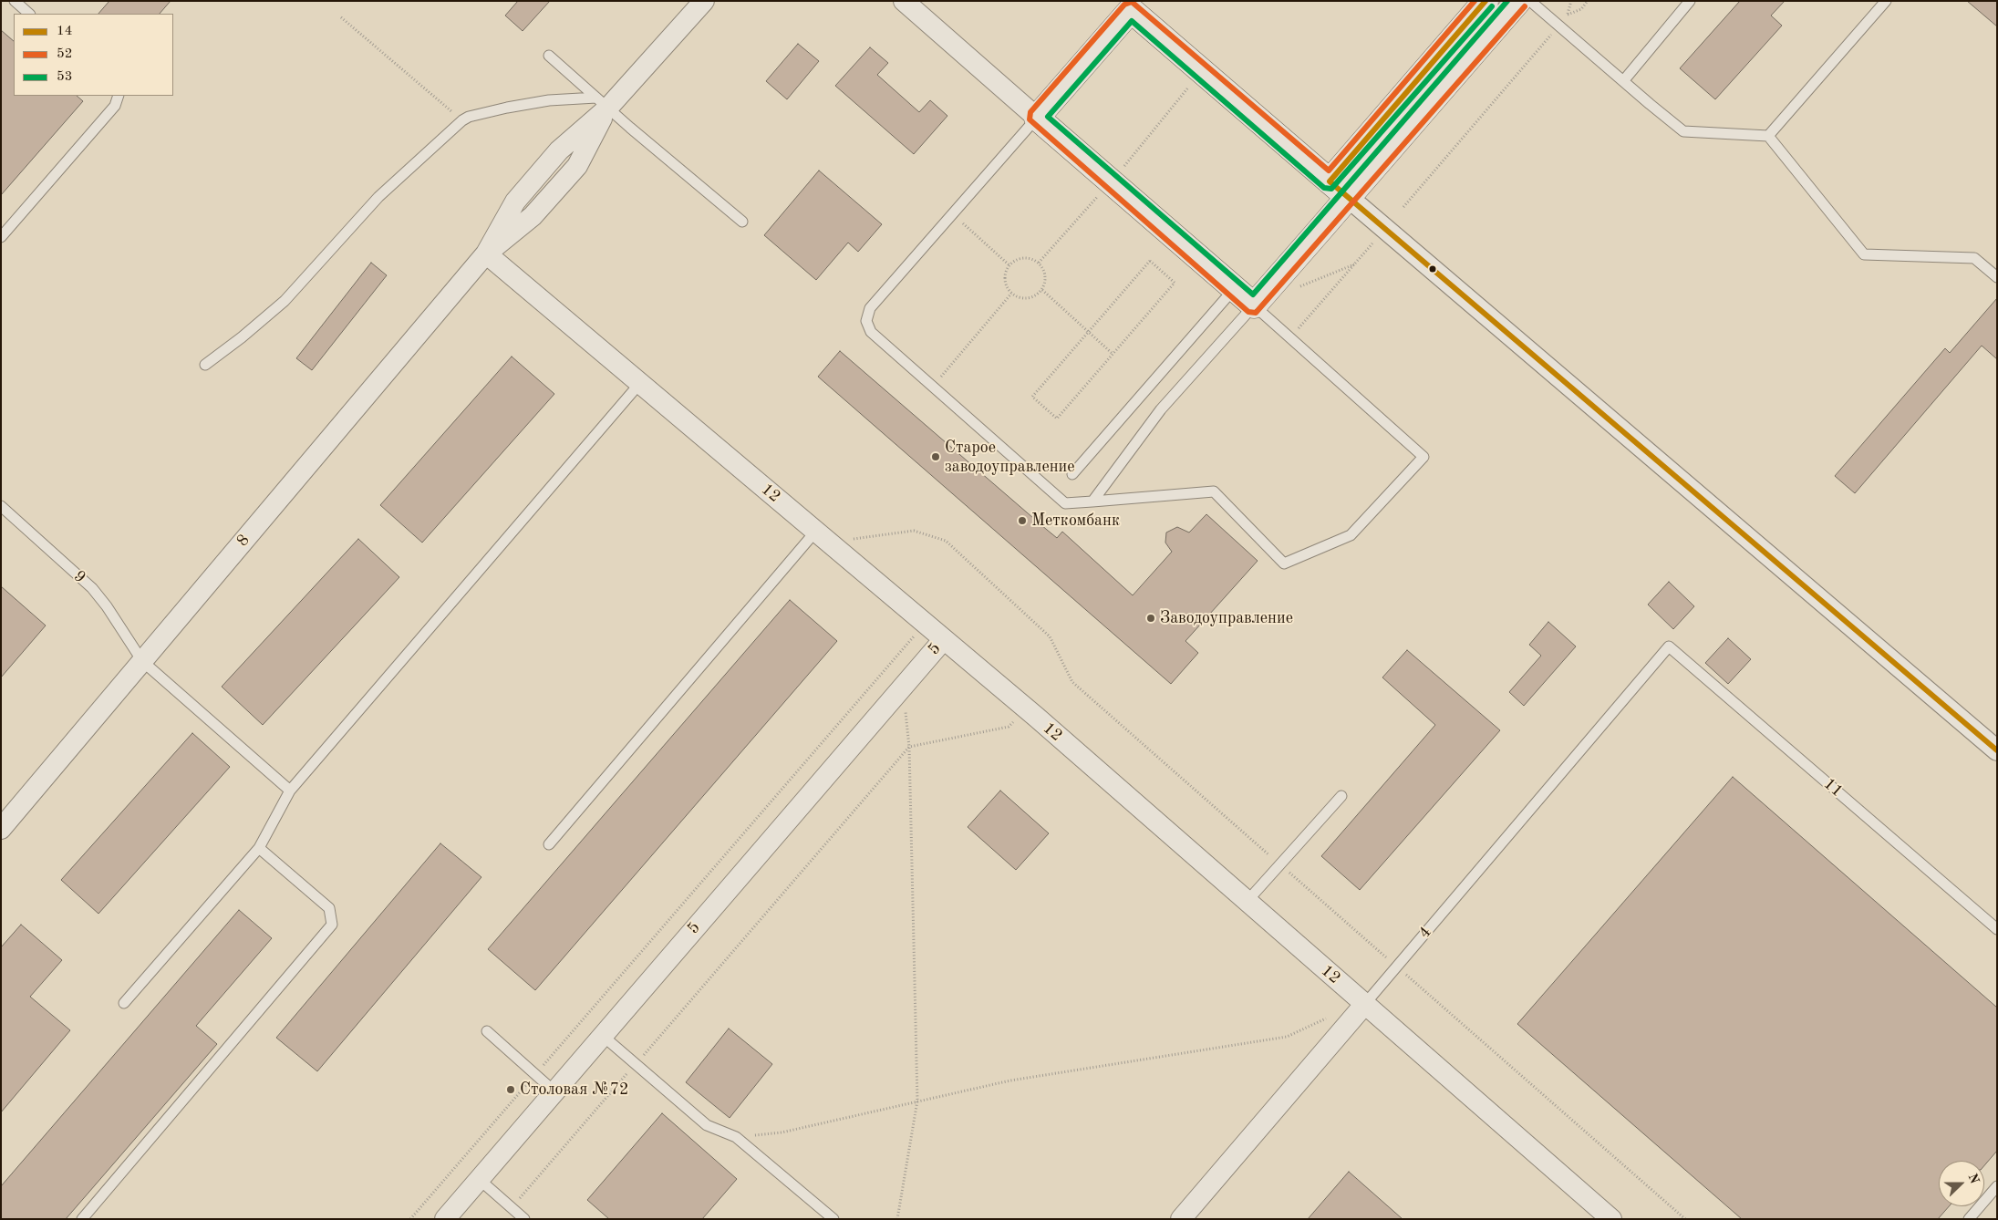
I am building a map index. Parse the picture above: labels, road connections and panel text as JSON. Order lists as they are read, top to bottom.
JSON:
{
  "streets": {
    "street": [
      "12",
      "8",
      "5",
      "4"
    ],
    "lane": ["9", "11"]
  },
  "crossings": [
    ["12", "8"],
    ["12", "5"],
    ["12", "4"],
    ["8", "9"],
    ["11", "4"]
  ],
  "places": [
    "Старое заводоуправление",
    "Меткомбанк",
    "Заводоуправление",
    "Столовая №72"
  ],
  "lines": ["transit line 14", "transit line 52", "transit line 53"],
  "legend": ["14", "52", "53"],
  "north": "right"
}
